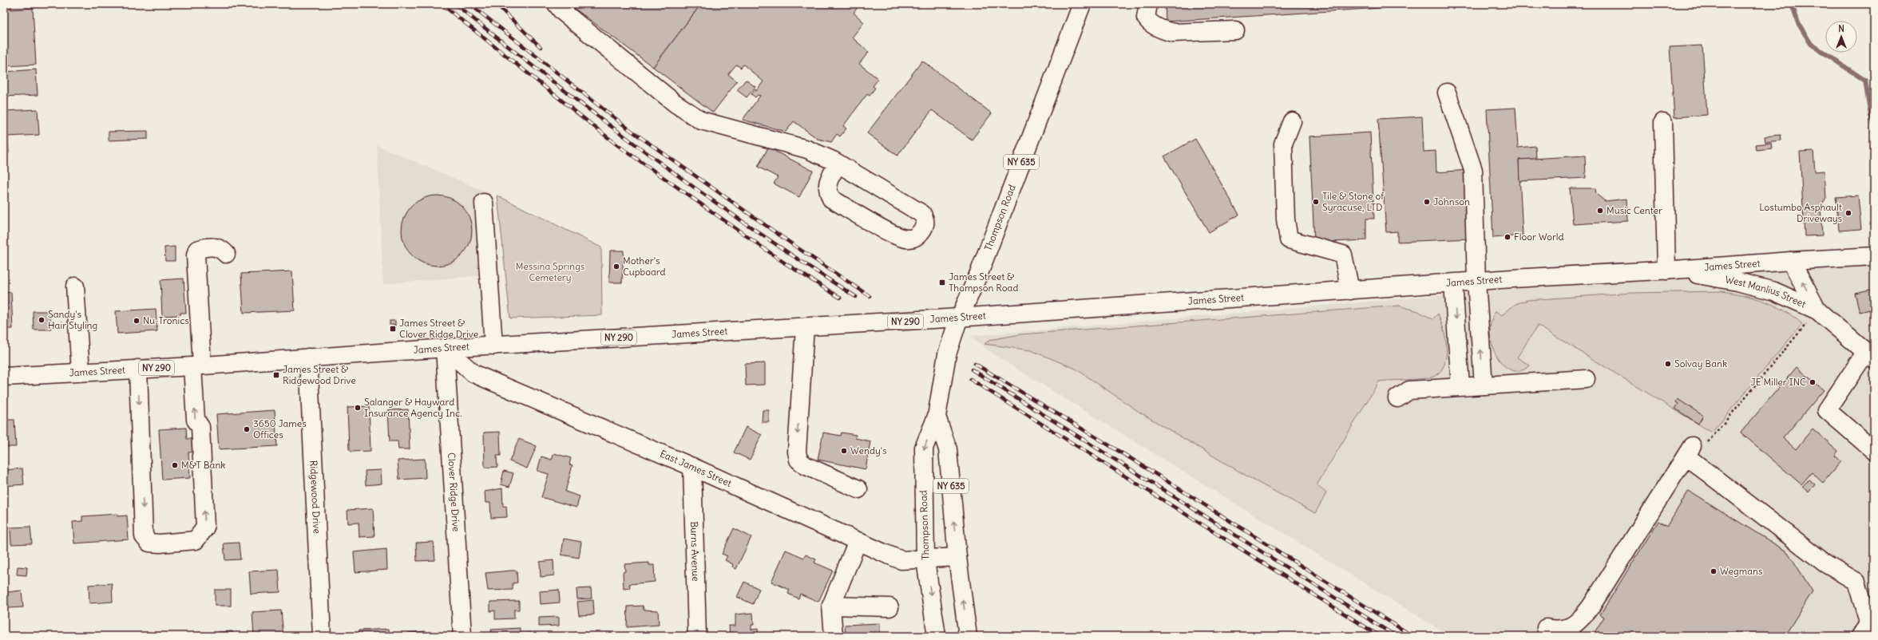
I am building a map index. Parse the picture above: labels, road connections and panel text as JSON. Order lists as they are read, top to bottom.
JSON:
{
  "streets": {
    "main road": [
      "NY 635",
      "Thompson Road",
      "James Street",
      "West Manlius Street",
      "NY 290",
      "East James Street",
      "Clover Ridge Drive",
      "Ridgewood Drive",
      "Burns Avenue"
    ]
  },
  "crossings": [
    ["Thompson Road", "James Street"],
    ["Thompson Road", "East James Street"],
    ["James Street", "West Manlius Street"],
    ["James Street", "East James Street"],
    ["James Street", "Clover Ridge Drive"],
    ["James Street", "Ridgewood Drive"],
    ["East James Street", "Clover Ridge Drive"],
    ["East James Street", "Burns Avenue"]
  ],
  "parks": ["Messina Springs Cemetery"],
  "places": {
    "other": [
      "Tile & Stone of Syracuse, LTD",
      "Johnson",
      "Music Center",
      "Lostumbo Asphault Driveways",
      "Floor World",
      "Mother's Cupboard",
      "Sandy's Hair Styling",
      "Nu-Tronics",
      "Solvay Bank",
      "JE Miller INC",
      "Salanger & Hayward Insurance Agency Inc.",
      "3650 James Offices",
      "Wendy's",
      "M&T Bank",
      "Wegmans"
    ],
    "transit": ["James Street & Thompson Road", "James Street & Clover Ridge Drive", "James Street & Ridgewood Drive"]
  },
  "north": "top"
}
